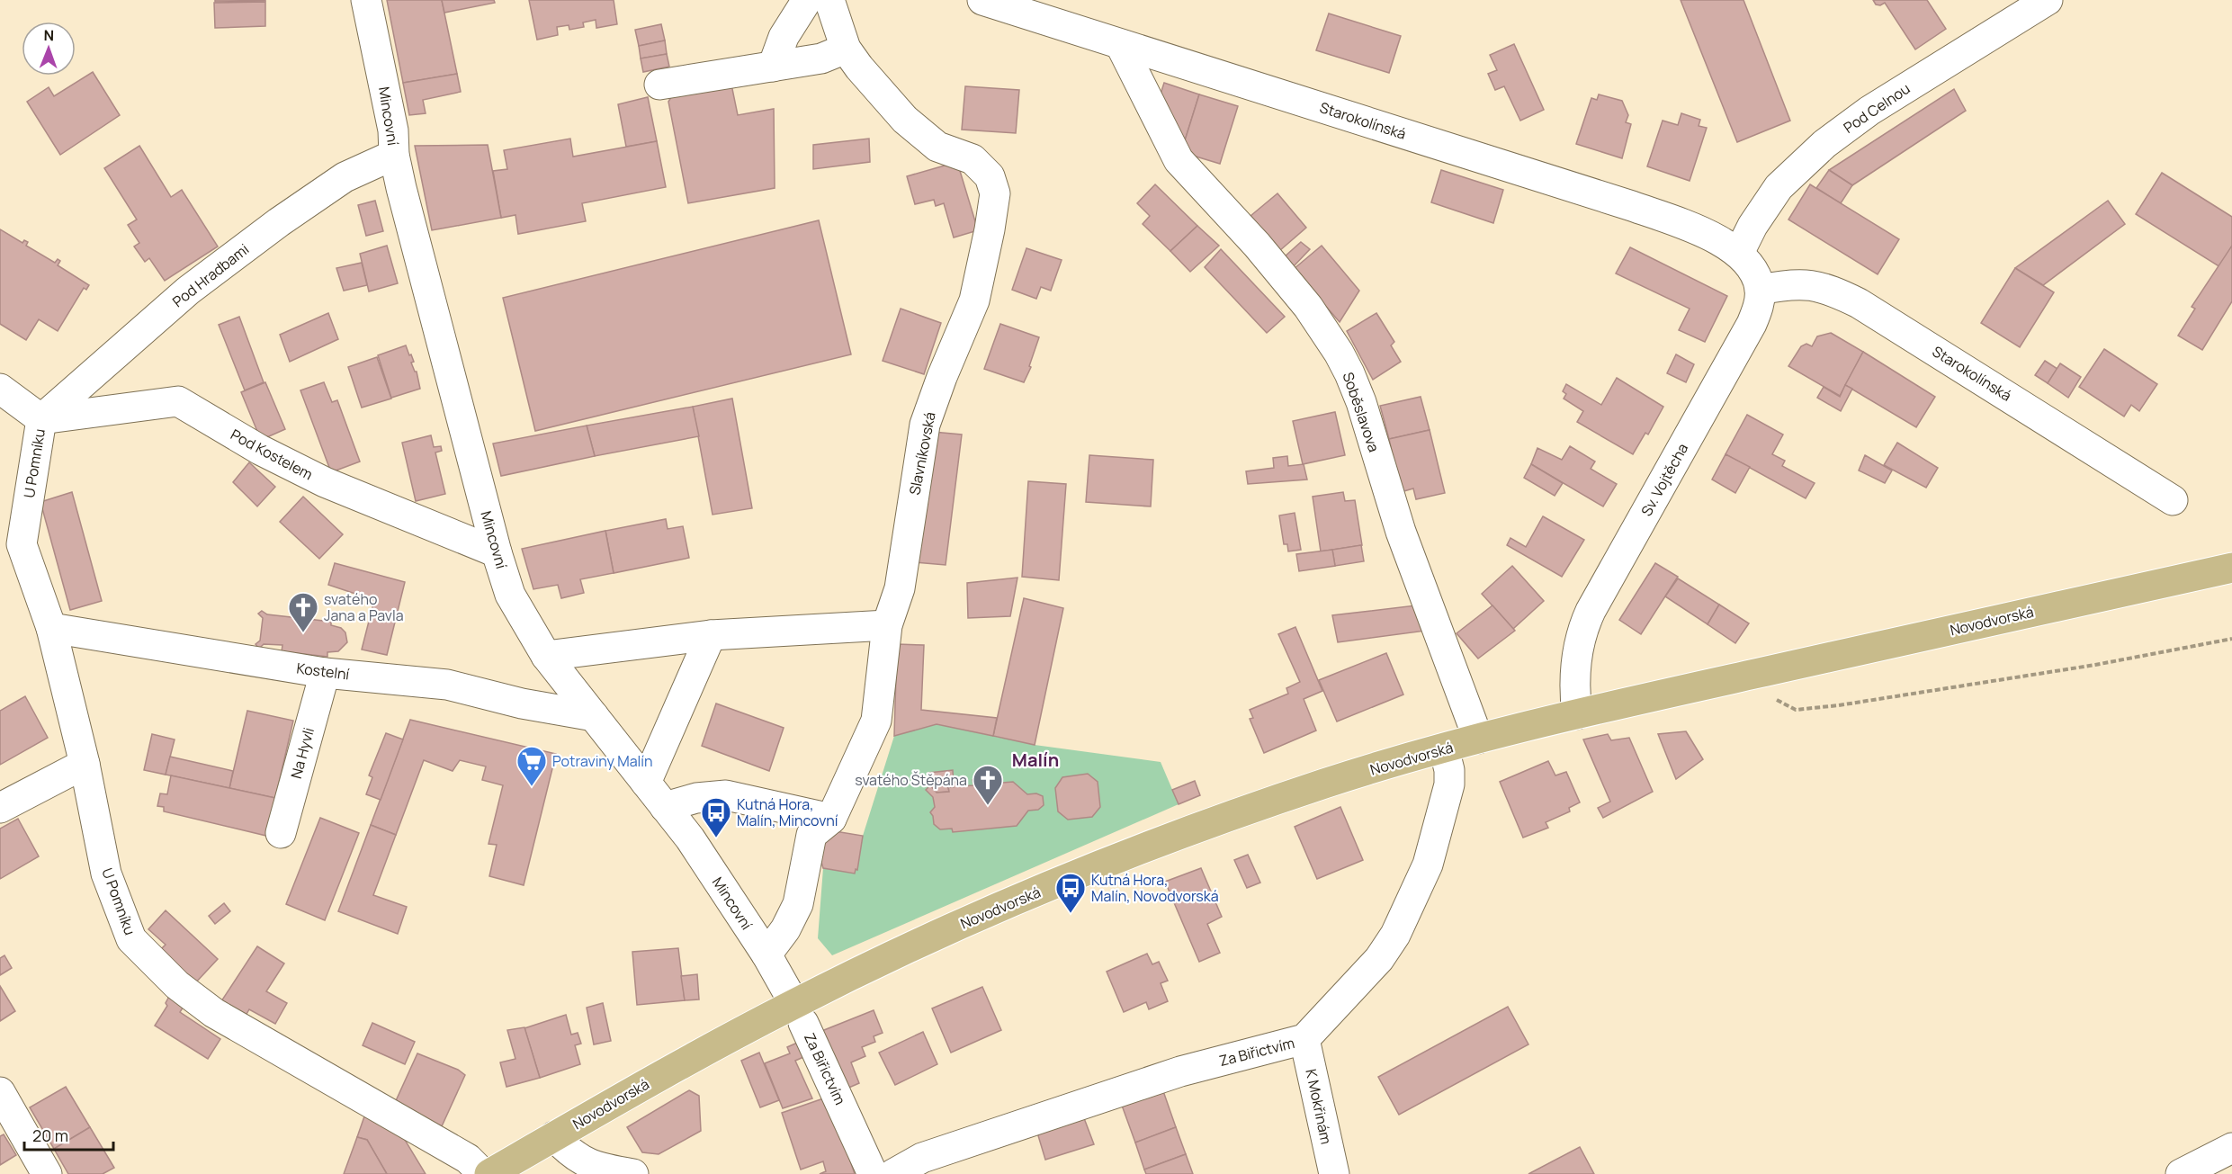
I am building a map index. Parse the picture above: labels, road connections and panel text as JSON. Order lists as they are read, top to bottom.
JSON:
{
  "streets": {
    "main road": ["Novodvorská"],
    "street": [
      "Pod Celnou",
      "Mincovní",
      "Starokolínská",
      "Pod Hradbami",
      "Soběslavova",
      "Slavníkovská",
      "Pod Kostelem",
      "U Pomníku",
      "Sv. Vojtěcha",
      "Kostelní",
      "Na Hyvli",
      "Za Biřictvím",
      "K Mokřinám"
    ]
  },
  "crossings": [
    ["Pod Celnou", "Starokolínská"],
    ["Mincovní", "Pod Hradbami"],
    ["Mincovní", "Slavníkovská"],
    ["Mincovní", "Pod Kostelem"],
    ["Mincovní", "Novodvorská"],
    ["Mincovní", "Kostelní"],
    ["Mincovní", "Za Biřictvím"],
    ["Starokolínská", "Soběslavova"],
    ["Starokolínská", "Sv. Vojtěcha"],
    ["Pod Hradbami", "Pod Kostelem"],
    ["Pod Hradbami", "U Pomníku"],
    ["Soběslavova", "Novodvorská"],
    ["Pod Kostelem", "U Pomníku"],
    ["U Pomníku", "Kostelní"],
    ["Sv. Vojtěcha", "Novodvorská"],
    ["Novodvorská", "Za Biřictvím"],
    ["Kostelní", "Na Hyvli"],
    ["Za Biřictvím", "K Mokřinám"]
  ],
  "districts": ["Malín"],
  "places": {
    "church": ["svatého Jana a Pavla", "svatého Štěpána"],
    "supermarket": ["Potraviny Malín"],
    "bus stop": ["Kutná Hora, Malín, Mincovní", "Kutná Hora, Malín, Novodvorská"]
  },
  "scale_bar": "20 m",
  "north": "top"
}
